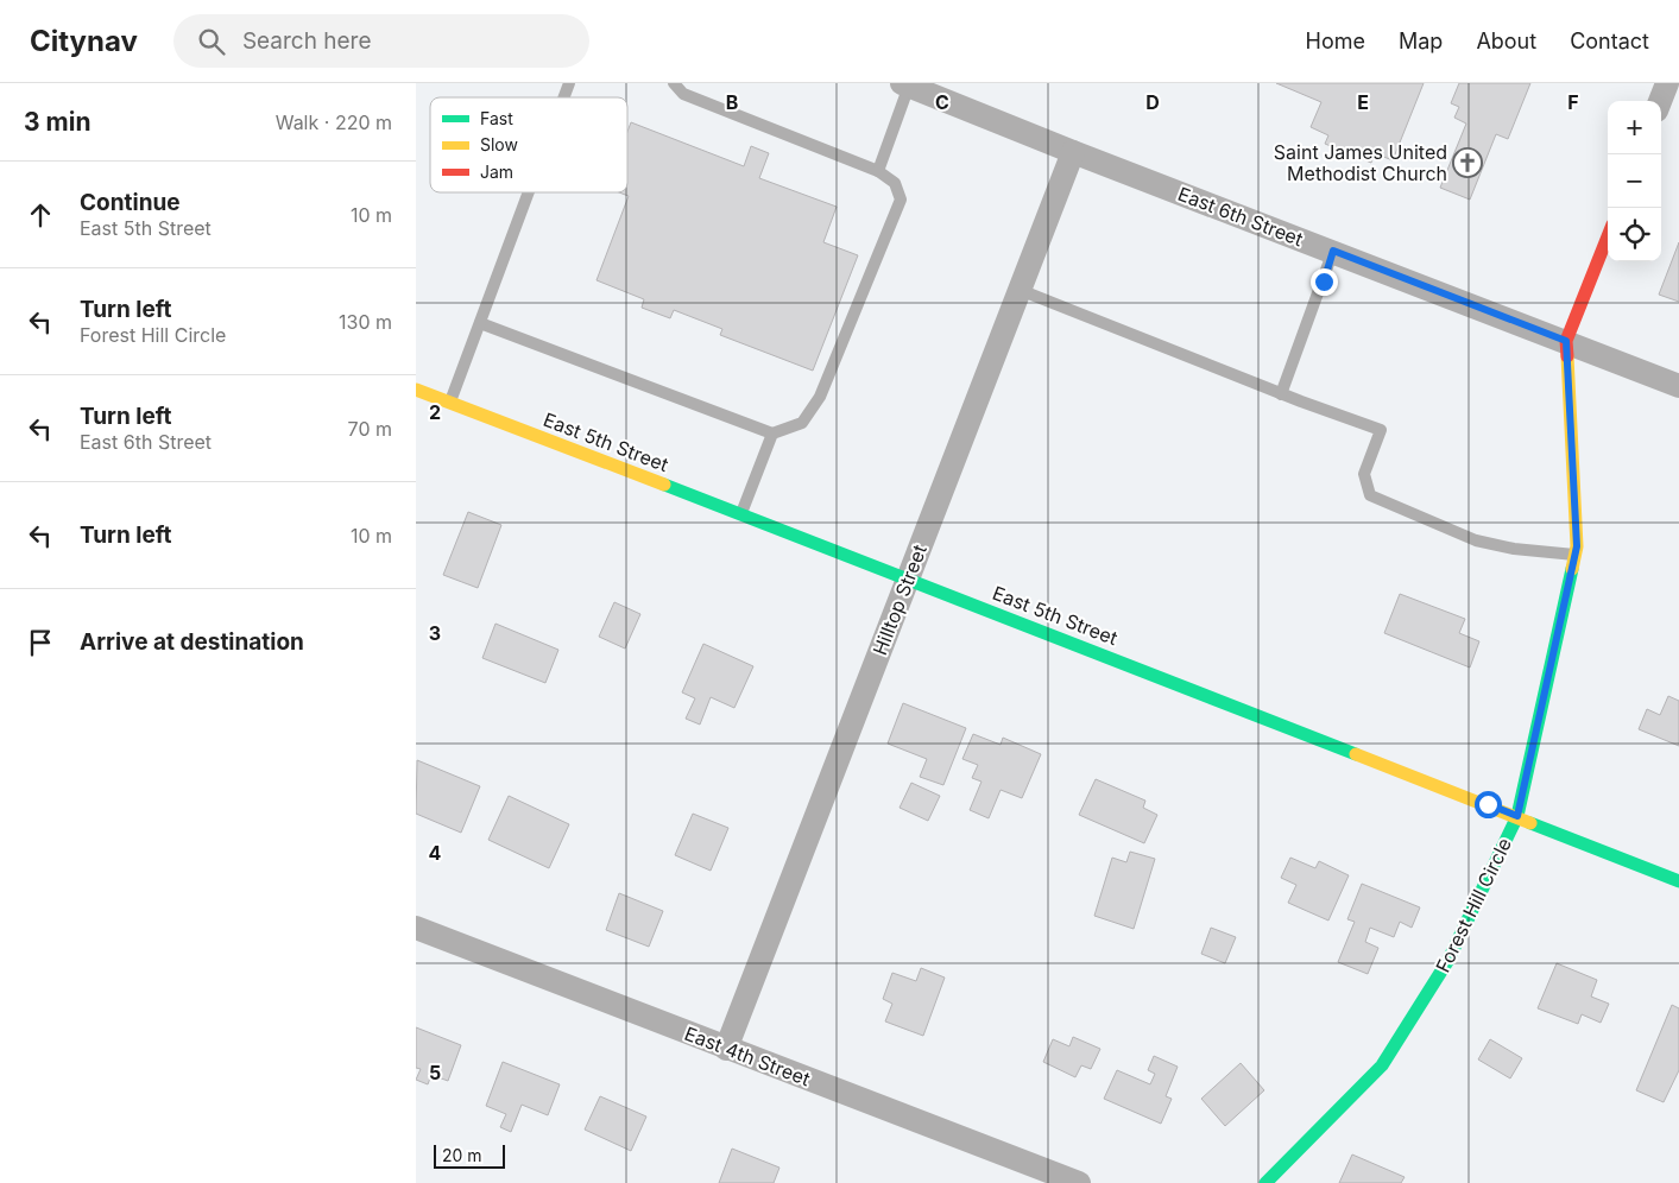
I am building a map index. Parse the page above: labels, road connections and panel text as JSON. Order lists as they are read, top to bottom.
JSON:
{
  "streets": {
    "main road": ["East 5th Street", "Forest Hill Circle"],
    "street": ["East 6th Street", "Hilltop Street", "East 4th Street"]
  },
  "crossings": [
    ["East 6th Street", "Hilltop Street"],
    ["East 6th Street", "Forest Hill Circle"],
    ["East 5th Street", "Hilltop Street"],
    ["East 5th Street", "Forest Hill Circle"],
    ["Hilltop Street", "East 4th Street"]
  ],
  "places": {
    "church": ["Saint James United Methodist Church"]
  },
  "legend": ["Fast", "Slow", "Jam"],
  "scale_bar": "20 m",
  "page": {
    "header": "Citynav",
    "search": "Search here",
    "nav": [
      "Home",
      "Map",
      "About",
      "Contact"
    ],
    "heading": ["3 min", "Walk · 220 m"],
    "map_buttons": ["+", "−"],
    "list": [
      ["Continue", "East 5th Street", "10 m"],
      ["Turn left", "Forest Hill Circle", "130 m"],
      ["Turn left", "East 6th Street", "70 m"],
      ["Turn left", "10 m"],
      "Arrive at destination"
    ],
    "scale": "20 m"
  },
  "grid": {
    "columns": [
      "B",
      "C",
      "D",
      "E",
      "F"
    ],
    "rows": [
      "2",
      "3",
      "4",
      "5"
    ]
  }
}
